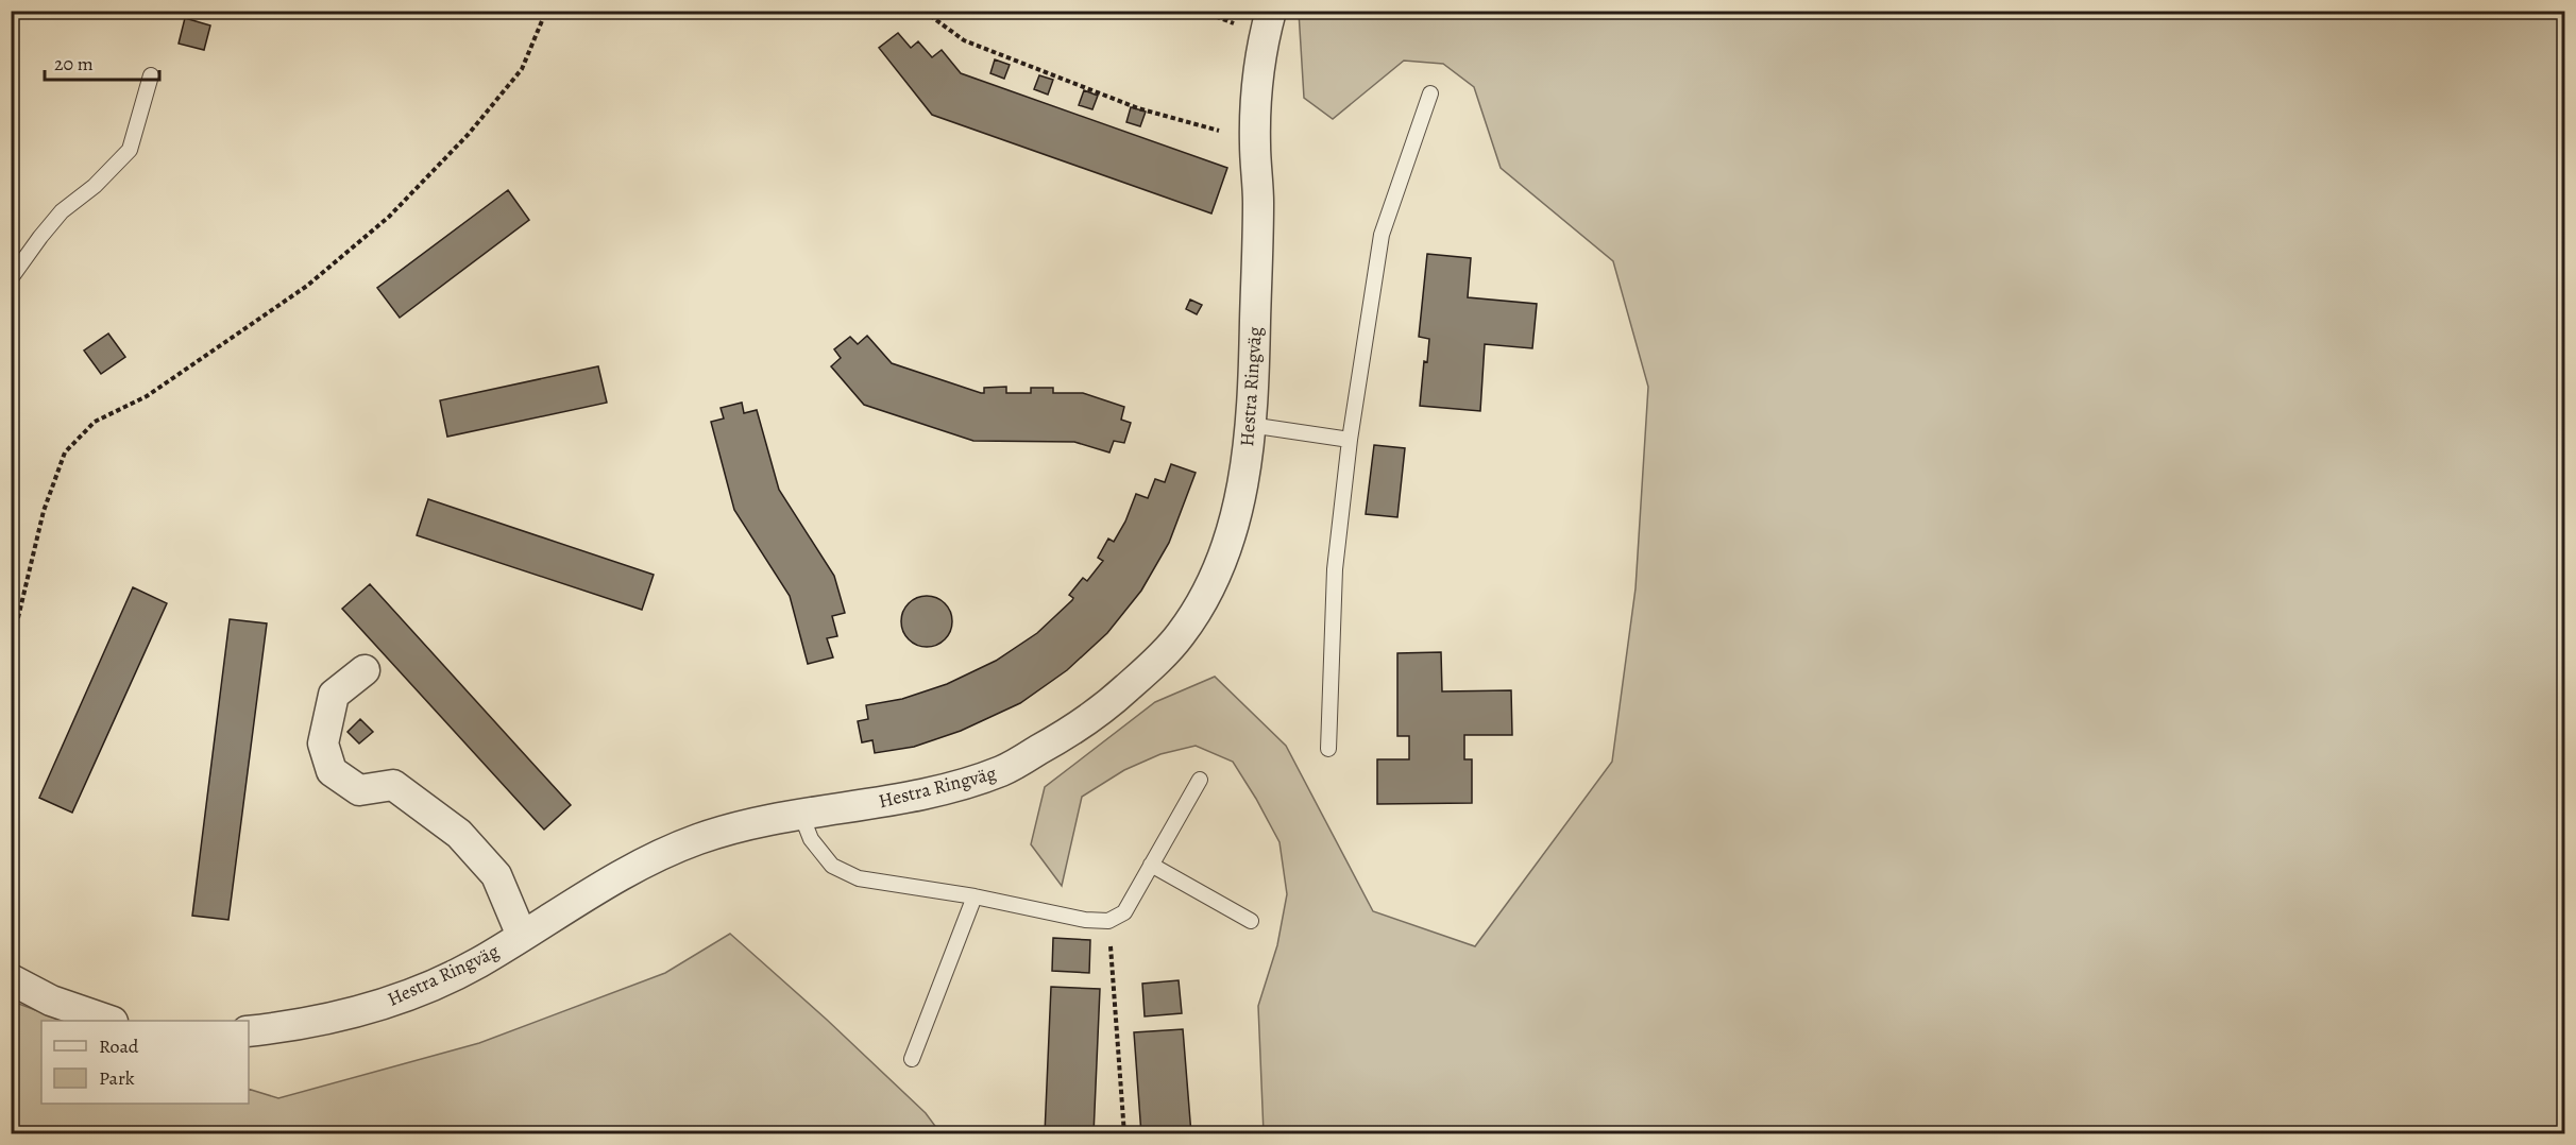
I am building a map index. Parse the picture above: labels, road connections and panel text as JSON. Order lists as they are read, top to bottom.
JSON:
{
  "streets": {
    "street": ["Hestra Ringväg"]
  },
  "legend": ["Road", "Park"],
  "scale_bar": "20 m"
}
